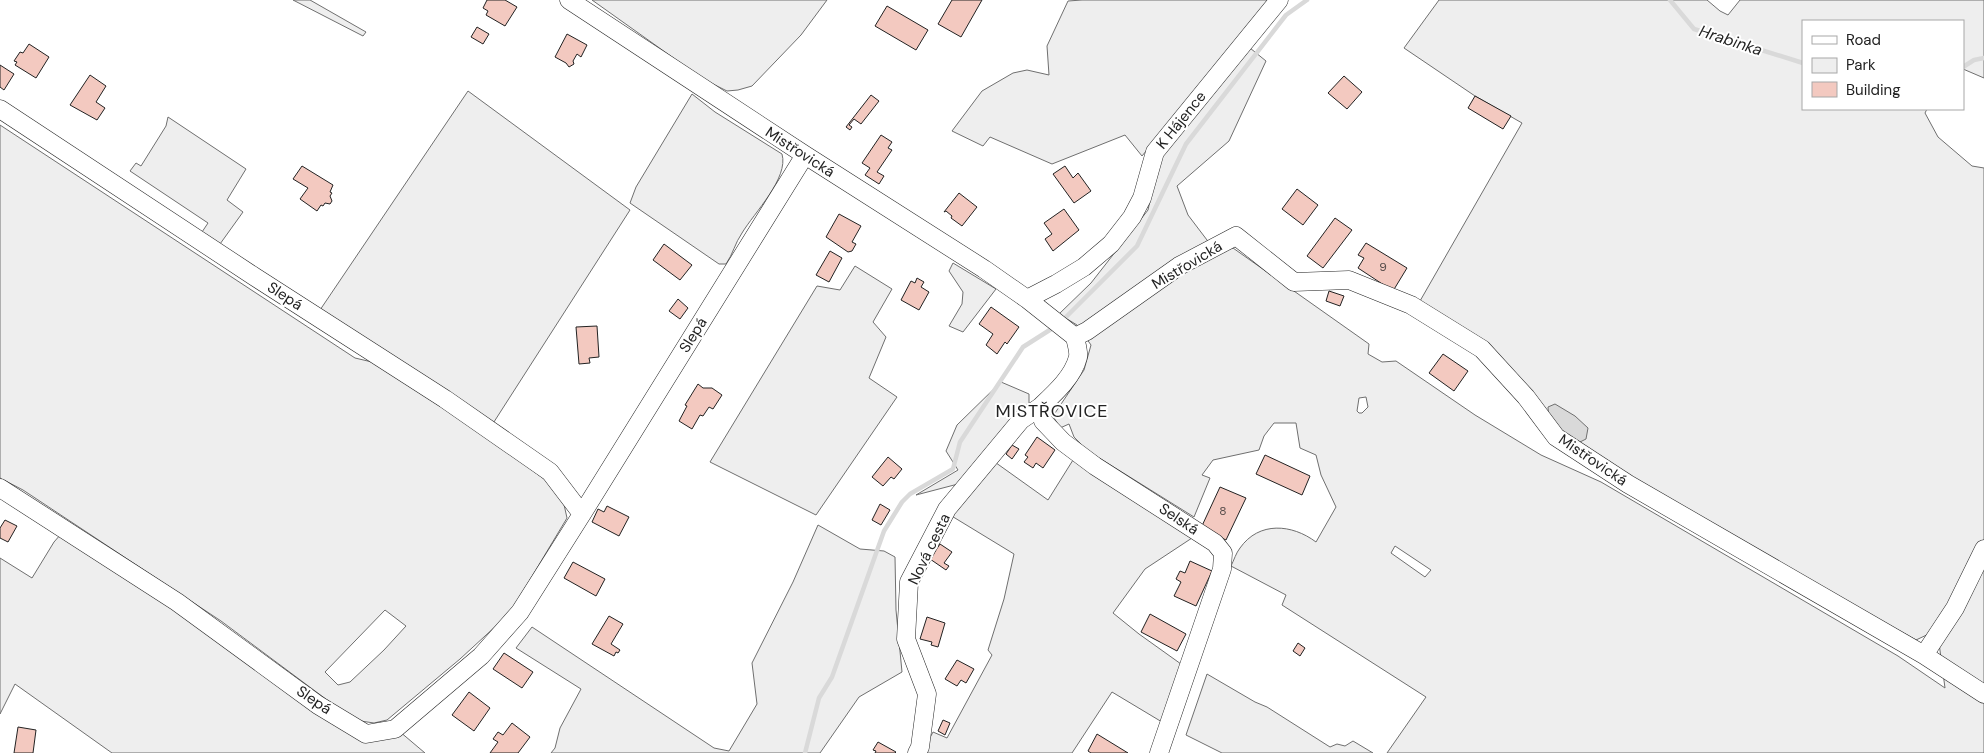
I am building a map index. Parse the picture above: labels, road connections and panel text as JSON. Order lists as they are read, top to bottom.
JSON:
{
  "streets": {
    "street": [
      "K Hájence",
      "Mistřovická",
      "Slepá",
      "Selská",
      "Nová cesta"
    ]
  },
  "crossings": [
    ["K Hájence", "Mistřovická"],
    ["Mistřovická", "Slepá"],
    ["Selská", "Nová cesta"]
  ],
  "districts": ["MISTŘOVICE"],
  "water": ["Hrabinka"],
  "house_numbers": ["9", "8"],
  "legend": ["Road", "Park", "Building"]
}
